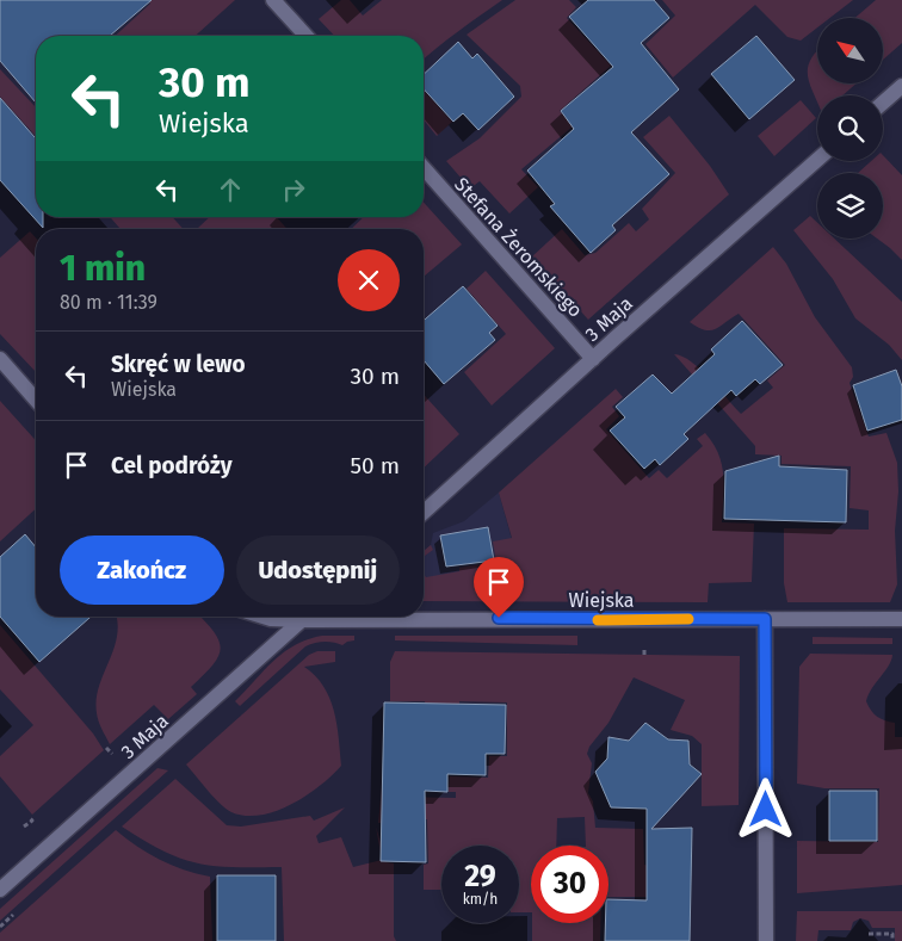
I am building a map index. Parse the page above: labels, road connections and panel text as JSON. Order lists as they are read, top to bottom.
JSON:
{
  "streets": {
    "street": ["Stefana Żeromskiego", "3 Maja", "Wiejska"]
  },
  "crossings": [
    ["Stefana Żeromskiego", "3 Maja"],
    ["3 Maja", "Wiejska"]
  ],
  "north": "top left",
  "page": {
    "turn": ["30 m", "Wiejska"],
    "heading": ["1 min", "80 m · 11:39"],
    "list": [
      {
        "name": "Skręć w lewo",
        "note": "Wiejska",
        "value": "30 m"
      },
      {
        "name": "Cel podróży",
        "value": "50 m"
      }
    ],
    "buttons": ["Zakończ", "Udostępnij"],
    "speed": "29 km/h",
    "limit": "30"
  }
}
